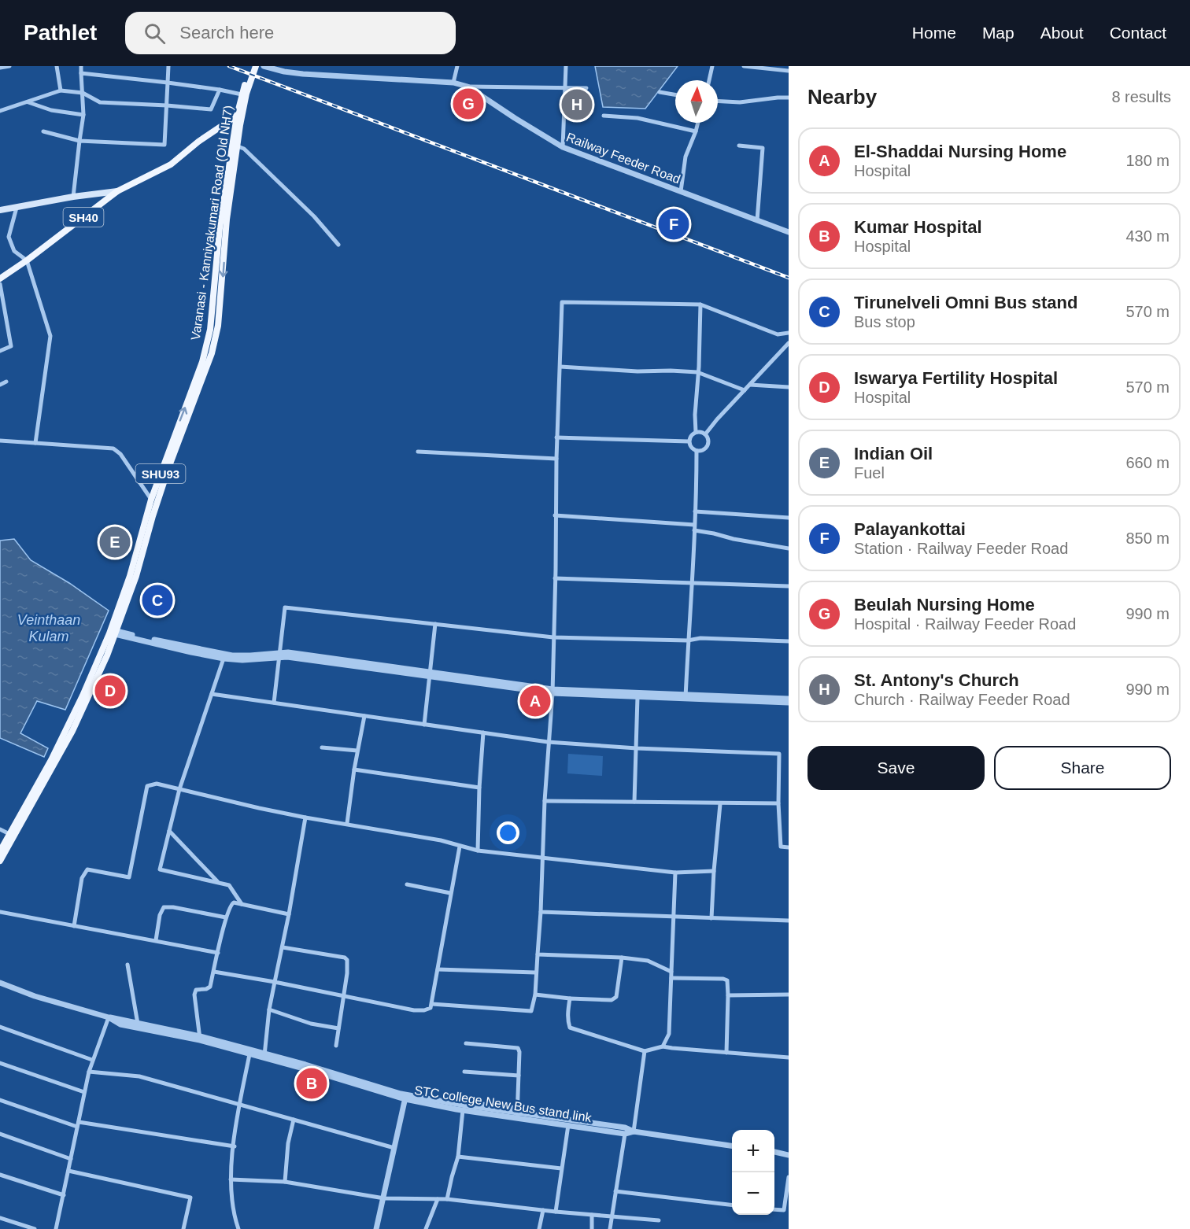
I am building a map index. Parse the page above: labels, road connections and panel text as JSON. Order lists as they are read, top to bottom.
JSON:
{
  "streets": {
    "main road": ["SH40", "Varanasi - Kanniyakumari Road (Old NH7)", "SHU93"],
    "street": ["Railway Feeder Road", "STC college New Bus stand link"]
  },
  "crossings": [
    ["SH40", "Varanasi - Kanniyakumari Road (Old NH7)"]
  ],
  "water": ["Veinthaan Kulam"],
  "north": "top",
  "page": {
    "header": "Pathlet",
    "search": "Search here",
    "nav": [
      "Home",
      "Map",
      "About",
      "Contact"
    ],
    "heading": ["Nearby", "8 results"],
    "pins": [
      "G",
      "H",
      "F",
      "E",
      "C",
      "D",
      "A",
      "B"
    ],
    "list": [
      {
        "mark": "A",
        "name": "El-Shaddai Nursing Home",
        "note": "Hospital",
        "value": "180 m"
      },
      {
        "mark": "B",
        "name": "Kumar Hospital",
        "note": "Hospital",
        "value": "430 m"
      },
      {
        "mark": "C",
        "name": "Tirunelveli Omni Bus stand",
        "note": "Bus stop",
        "value": "570 m"
      },
      {
        "mark": "D",
        "name": "Iswarya Fertility Hospital",
        "note": "Hospital",
        "value": "570 m"
      },
      {
        "mark": "E",
        "name": "Indian Oil",
        "note": "Fuel",
        "value": "660 m"
      },
      {
        "mark": "F",
        "name": "Palayankottai",
        "note": "Station · Railway Feeder Road",
        "value": "850 m"
      },
      {
        "mark": "G",
        "name": "Beulah Nursing Home",
        "note": "Hospital · Railway Feeder Road",
        "value": "990 m"
      },
      {
        "mark": "H",
        "name": "St. Antony's Church",
        "note": "Church · Railway Feeder Road",
        "value": "990 m"
      }
    ],
    "buttons": ["Save", "Share"],
    "map_buttons": ["+", "−"]
  }
}
